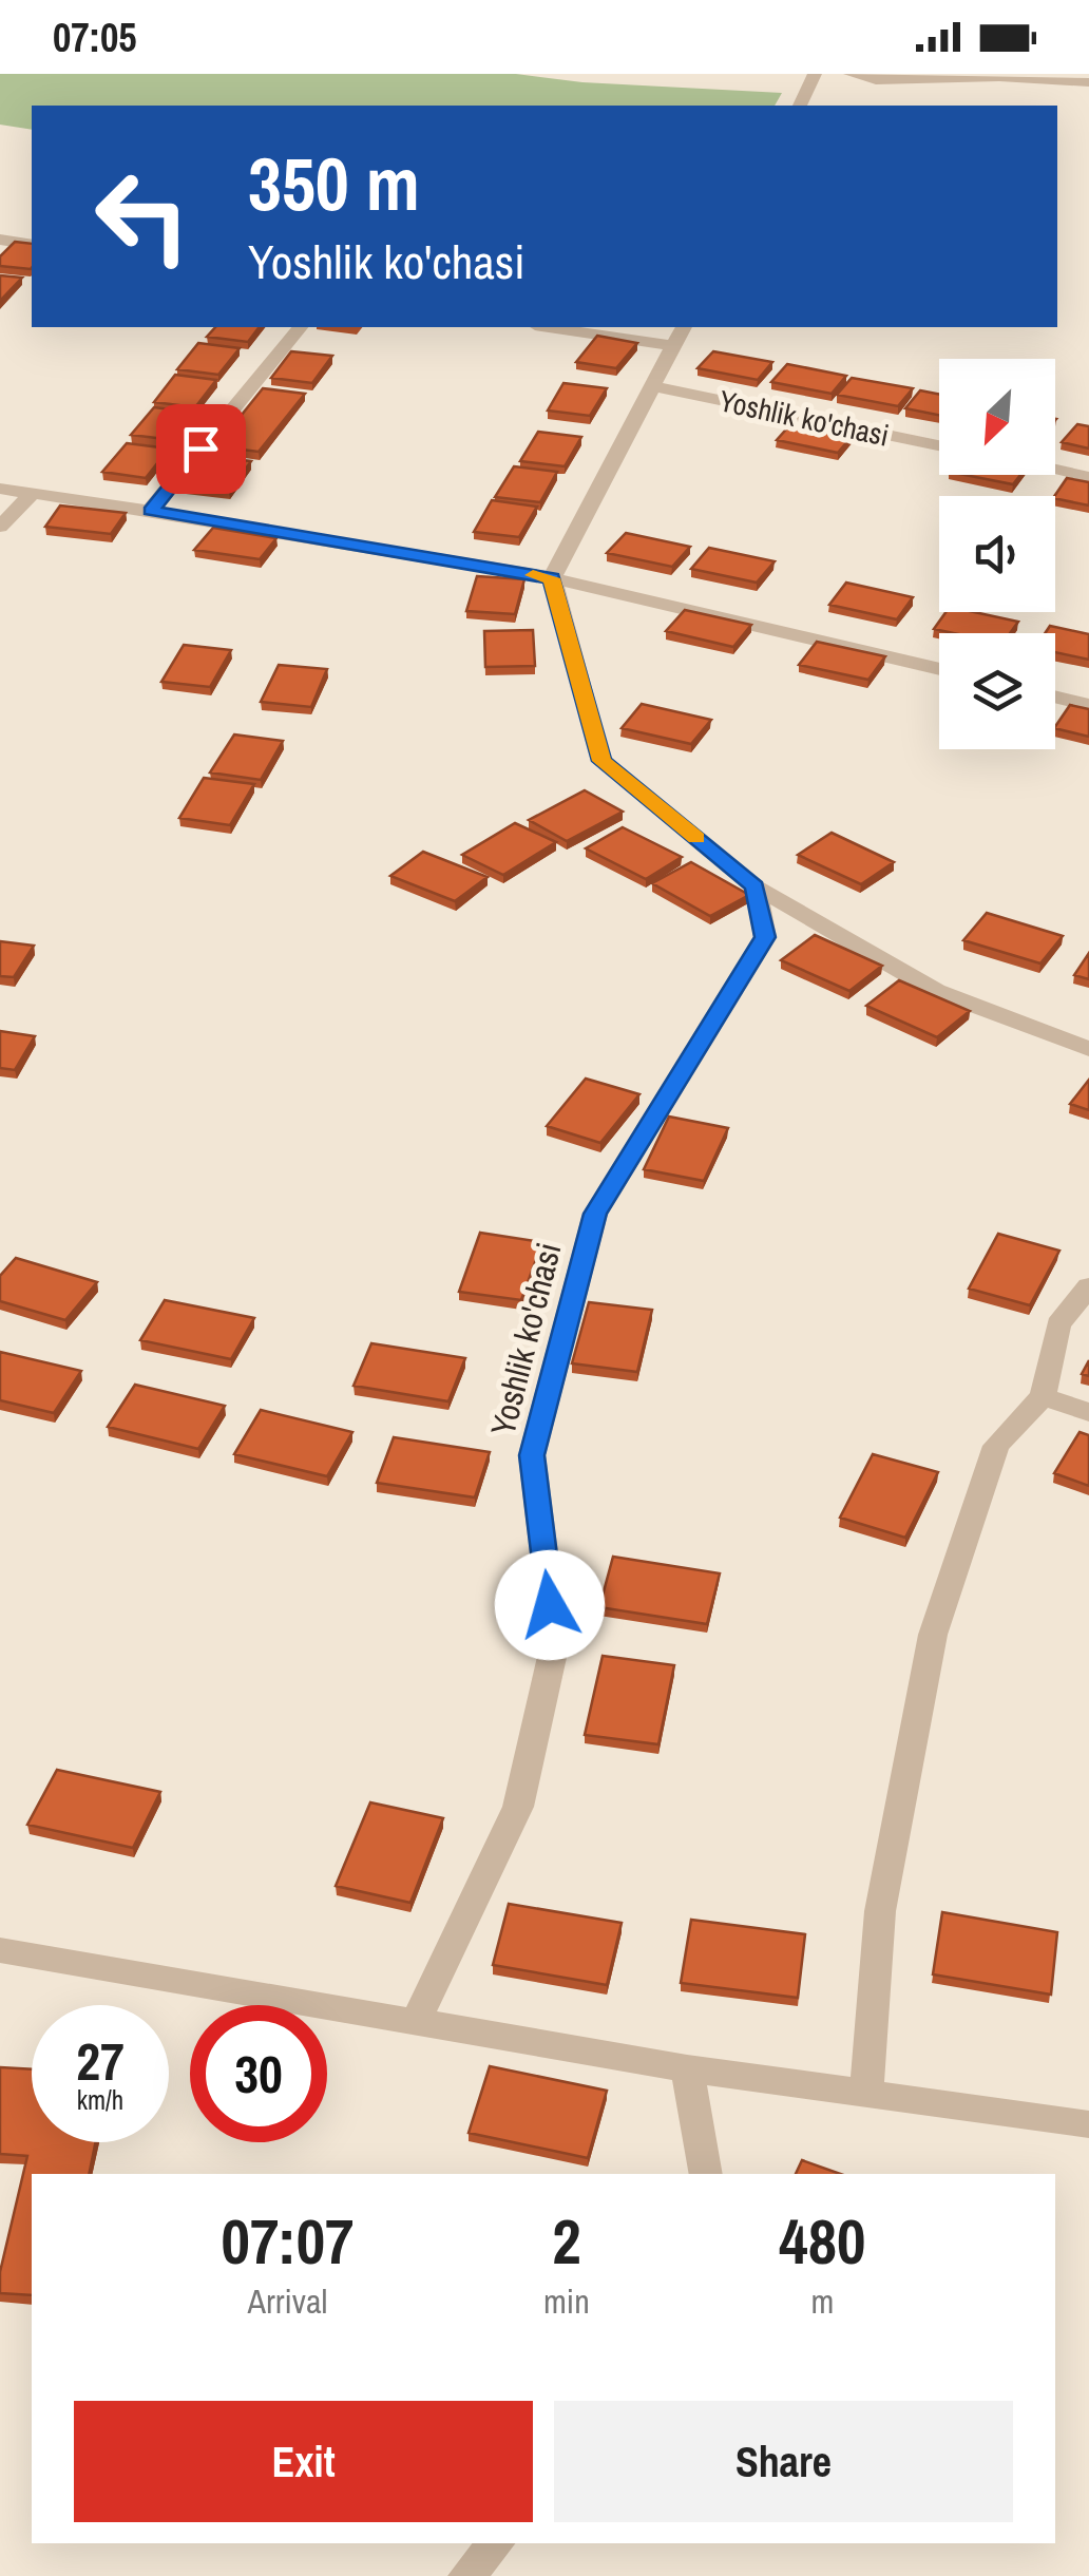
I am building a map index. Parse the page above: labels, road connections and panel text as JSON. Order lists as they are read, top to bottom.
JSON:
{
  "streets": {
    "street": ["Yoshlik ko'chasi"]
  },
  "north": "bottom left",
  "page": {
    "status": "07:05",
    "turn": ["350 m", "Yoshlik ko'chasi"],
    "speed": "27 km/h",
    "limit": "30",
    "eta": [
      "07:07",
      "Arrival",
      "2",
      "min",
      "480",
      "m"
    ],
    "buttons": ["Exit", "Share"]
  }
}
